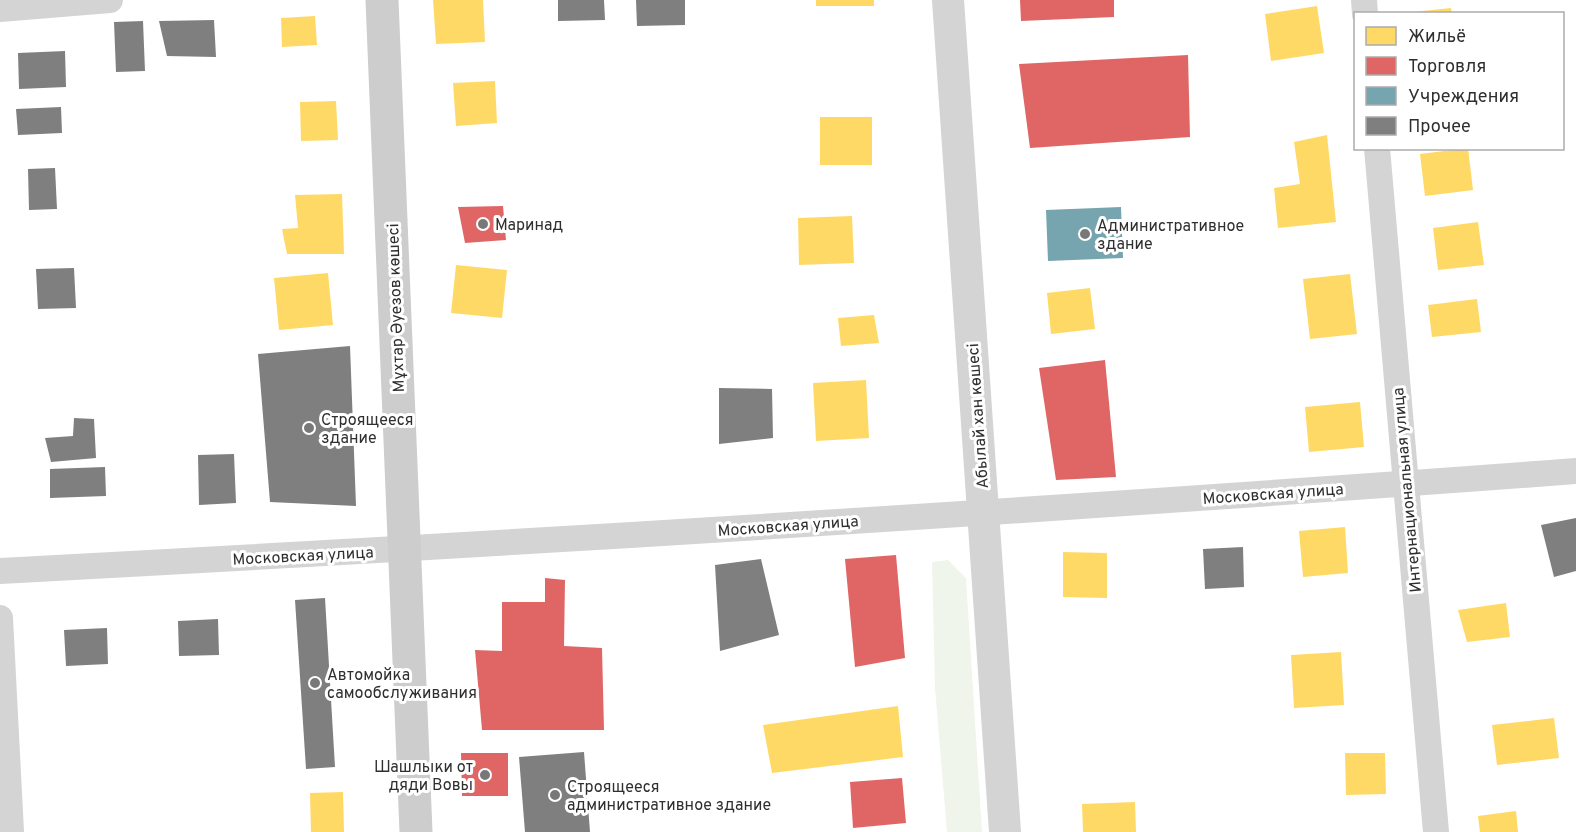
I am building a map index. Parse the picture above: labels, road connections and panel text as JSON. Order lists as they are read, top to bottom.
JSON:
{
  "streets": {
    "main road": ["Мұхтар Әуезов көшесі"],
    "street": ["Абылай хан көшесі", "Интернациональная улица", "Московская улица"]
  },
  "crossings": [
    ["Мұхтар Әуезов көшесі", "Московская улица"],
    ["Абылай хан көшесі", "Московская улица"],
    ["Интернациональная улица", "Московская улица"]
  ],
  "places": [
    "Маринад",
    "Административное здание",
    "Строящееся здание",
    "Автомойка самообслуживания",
    "Шашлыки от дяди Вовы",
    "Строящееся административное здание"
  ],
  "legend": [
    "Жильё",
    "Торговля",
    "Учреждения",
    "Прочее"
  ]
}
